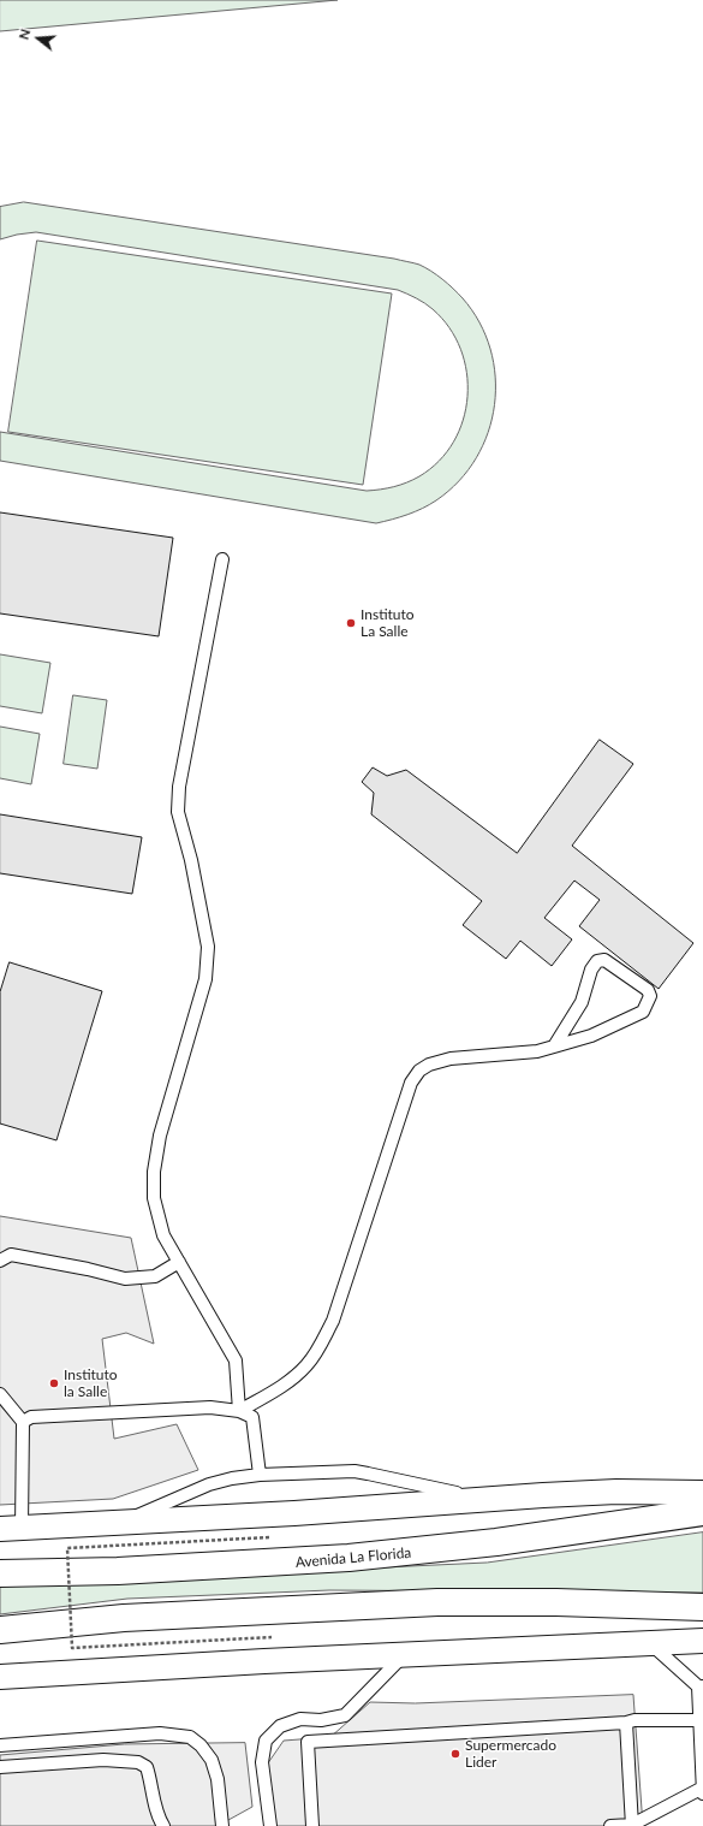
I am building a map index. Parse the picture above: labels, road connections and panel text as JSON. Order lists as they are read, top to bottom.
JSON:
{
  "streets": {
    "main road": ["Avenida La Florida"]
  },
  "places": ["Instituto La Salle", "Instituto la Salle", "Supermercado Lider"],
  "north": "left"
}
